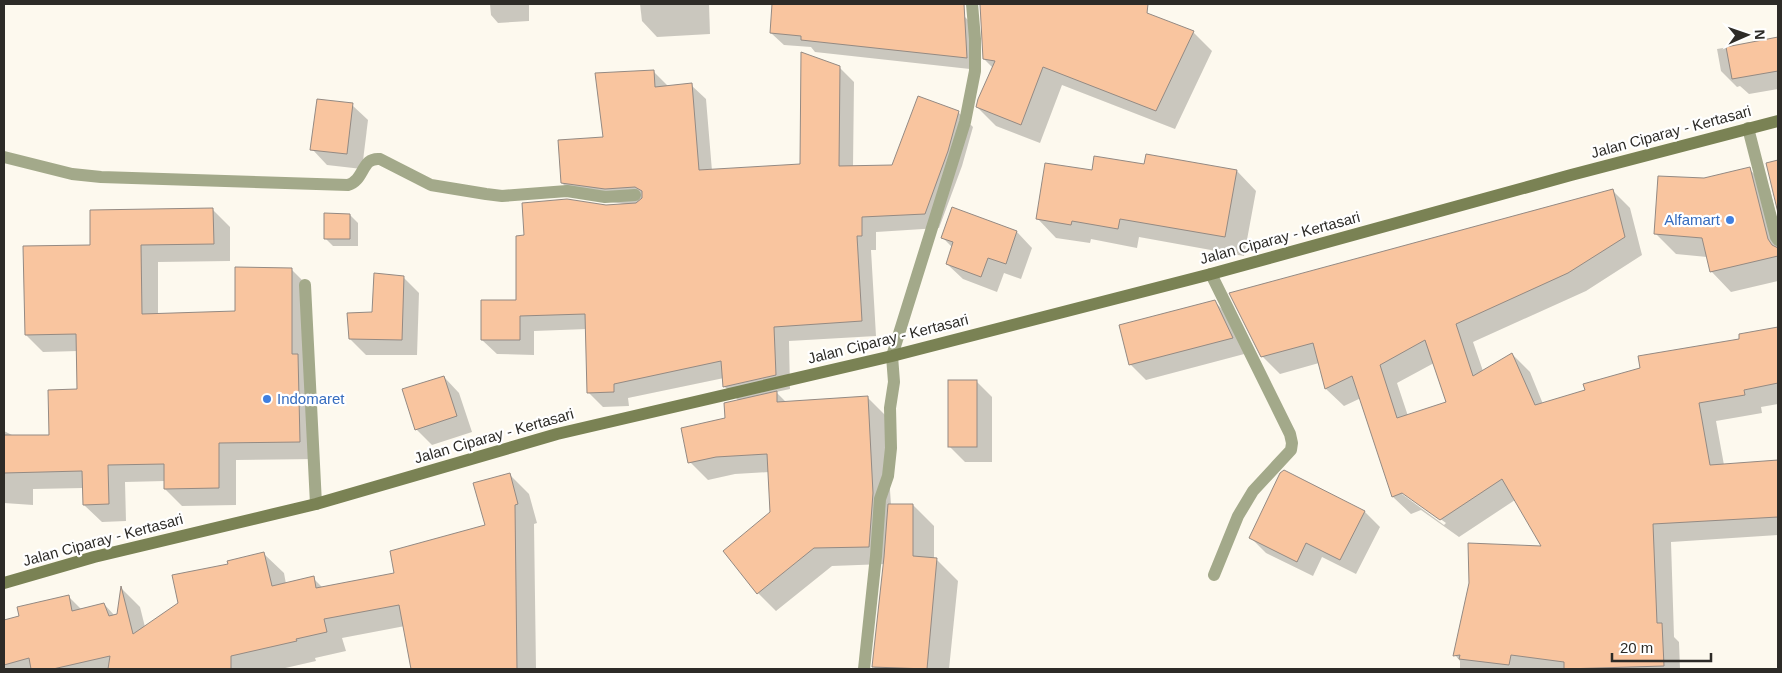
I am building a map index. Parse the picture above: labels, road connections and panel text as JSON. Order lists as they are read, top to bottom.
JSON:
{
  "streets": {
    "main road": ["Jalan Ciparay - Kertasari"]
  },
  "places": ["Alfamart", "Indomaret"],
  "scale_bar": "20 m",
  "north": "right"
}
